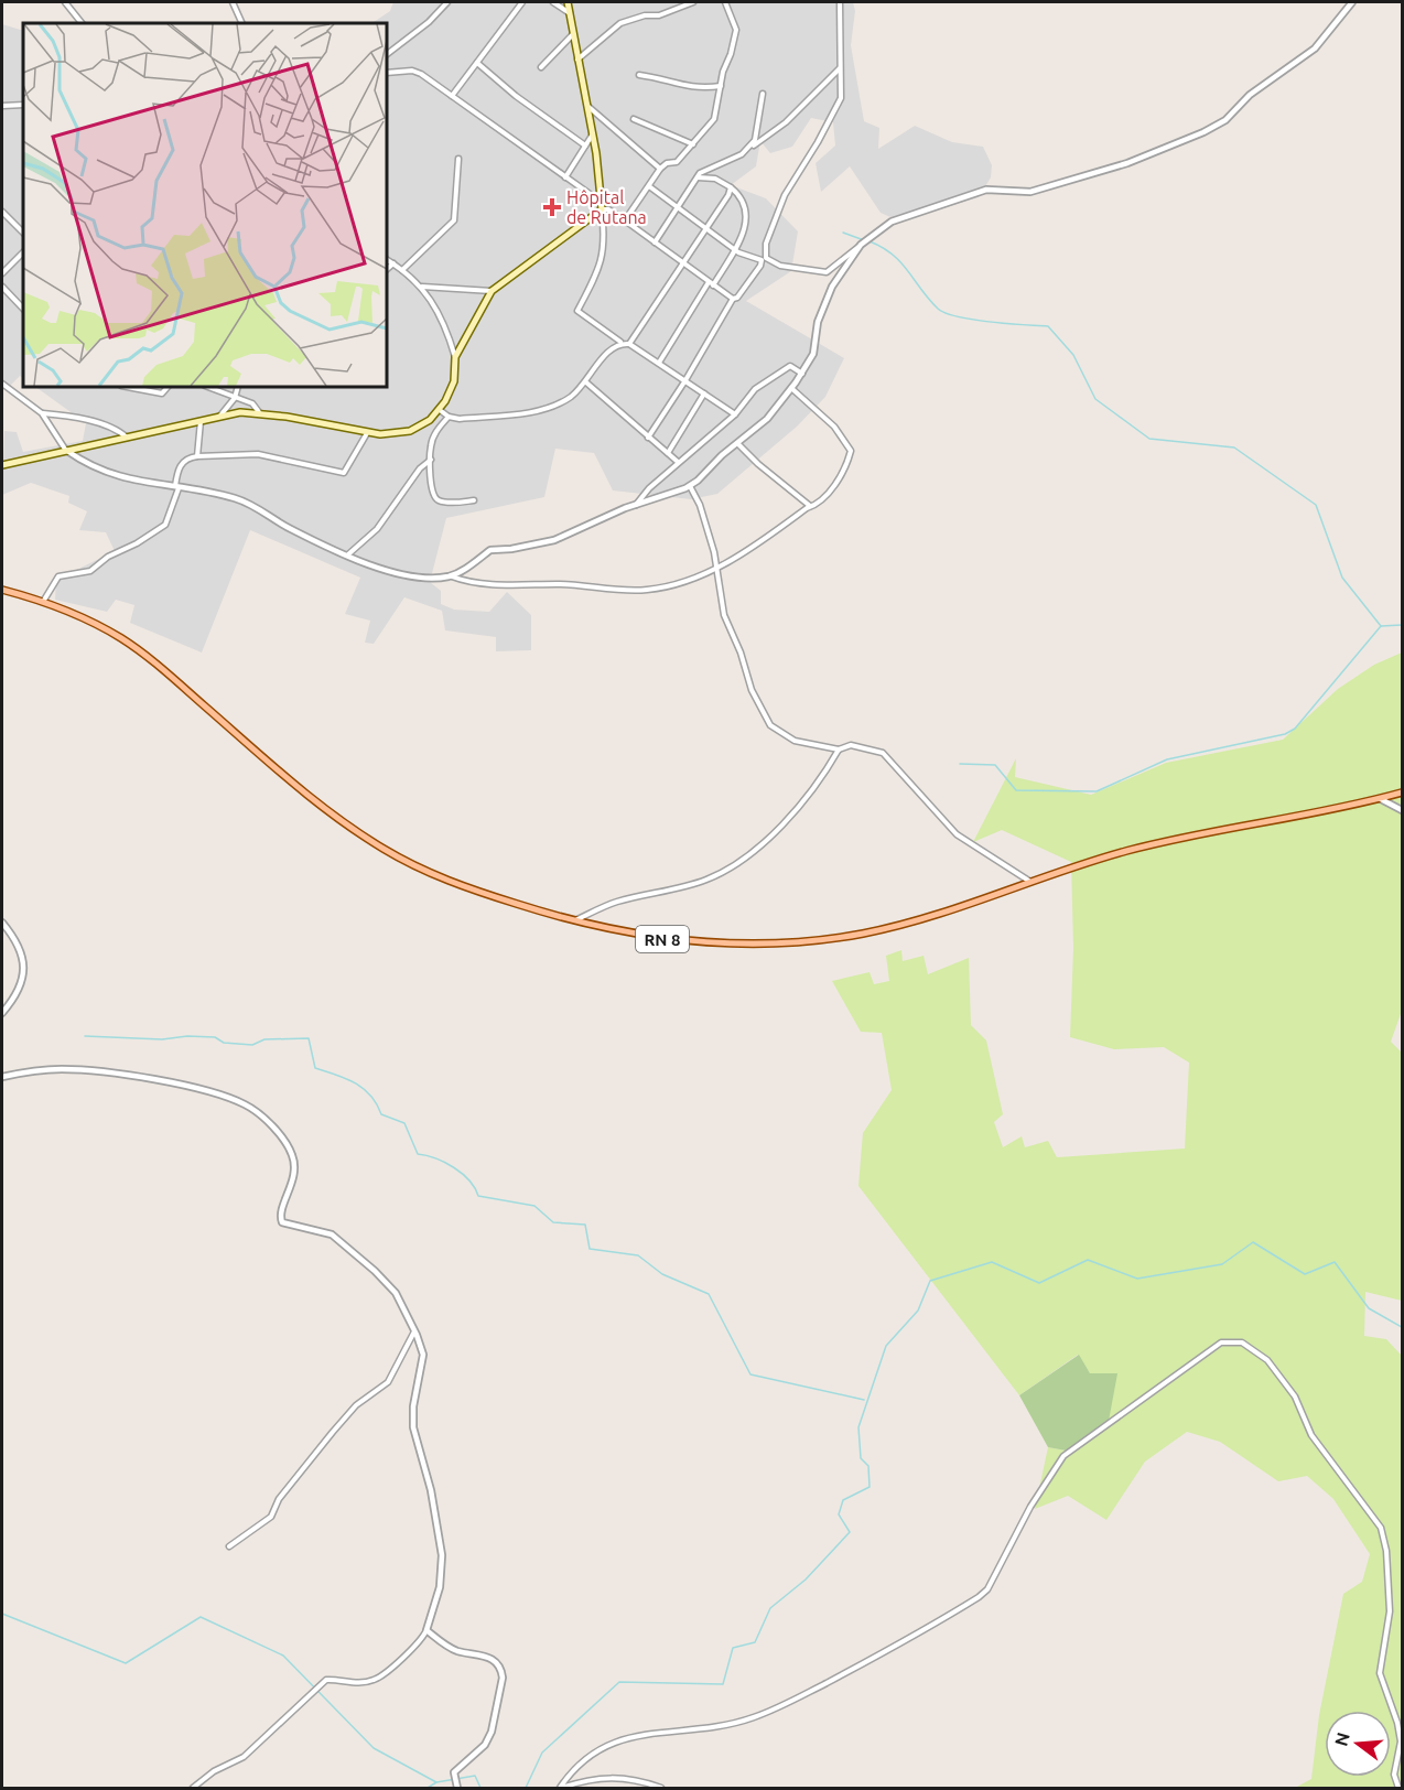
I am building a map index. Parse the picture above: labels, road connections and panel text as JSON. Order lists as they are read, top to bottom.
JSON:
{
  "streets": {
    "main road": ["RN 8"]
  },
  "places": {
    "health": ["Hôpital de Rutana"]
  },
  "north": "left"
}
